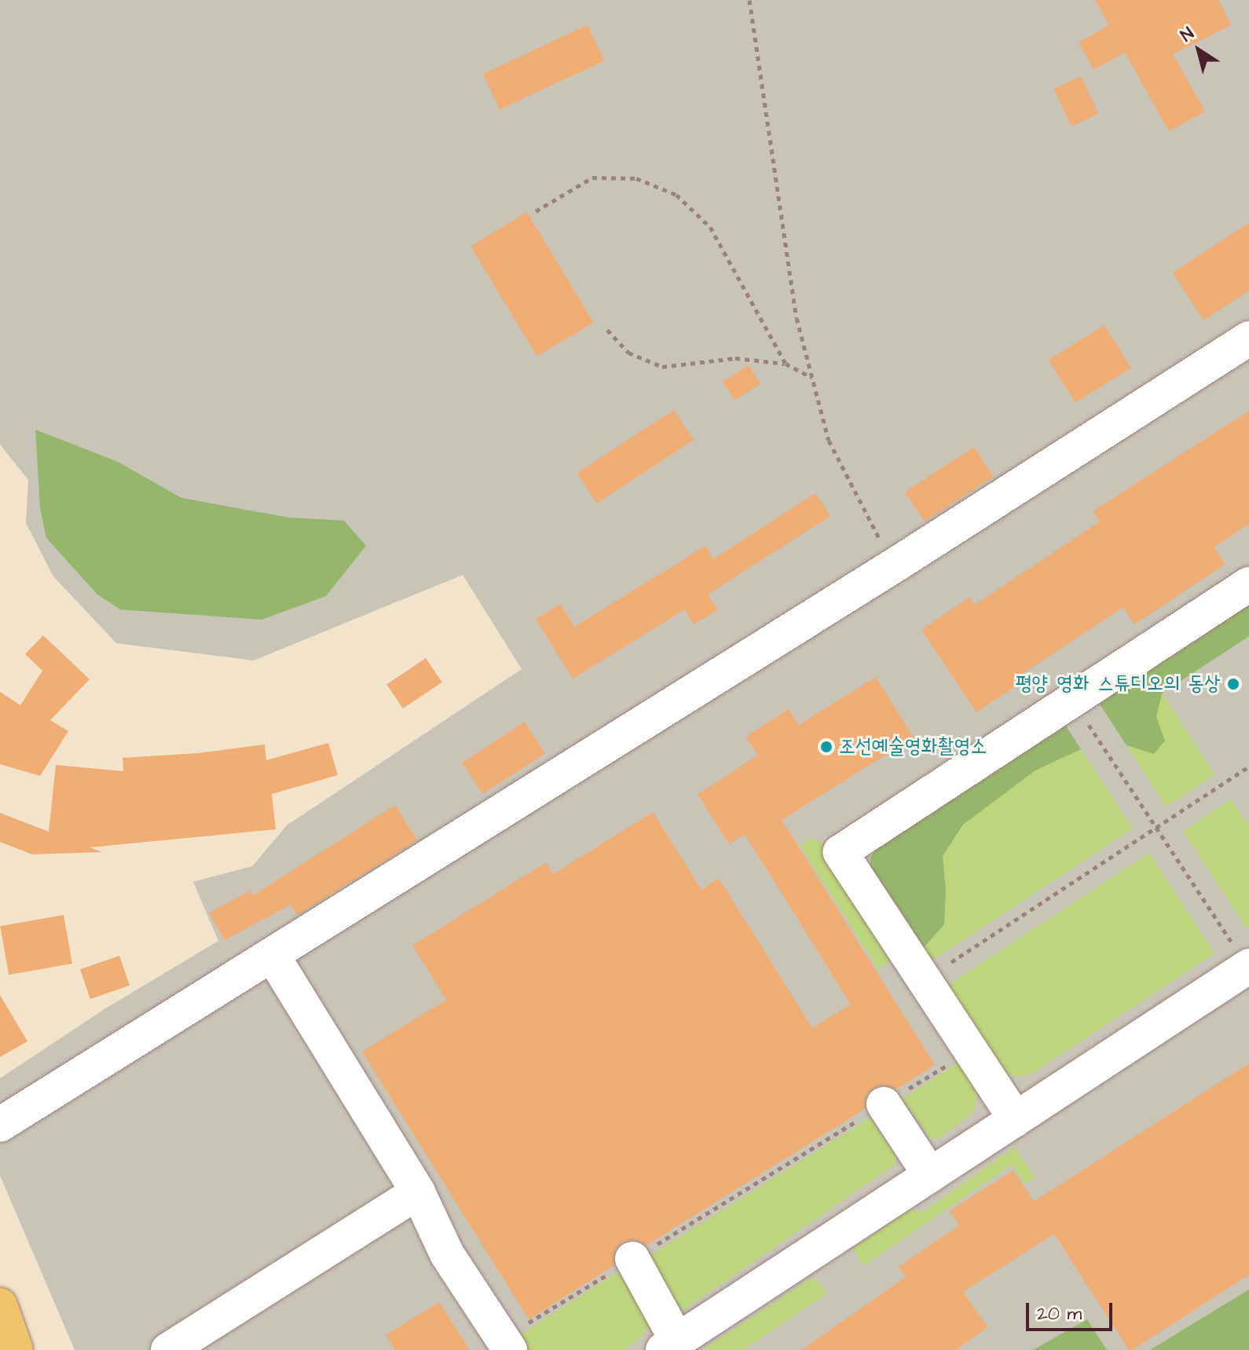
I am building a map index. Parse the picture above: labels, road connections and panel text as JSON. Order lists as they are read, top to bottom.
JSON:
{
  "places": ["평양 영화 스튜디오의 동상", "조선예술영화촬영소"],
  "scale_bar": "20 m",
  "north": "top left"
}
